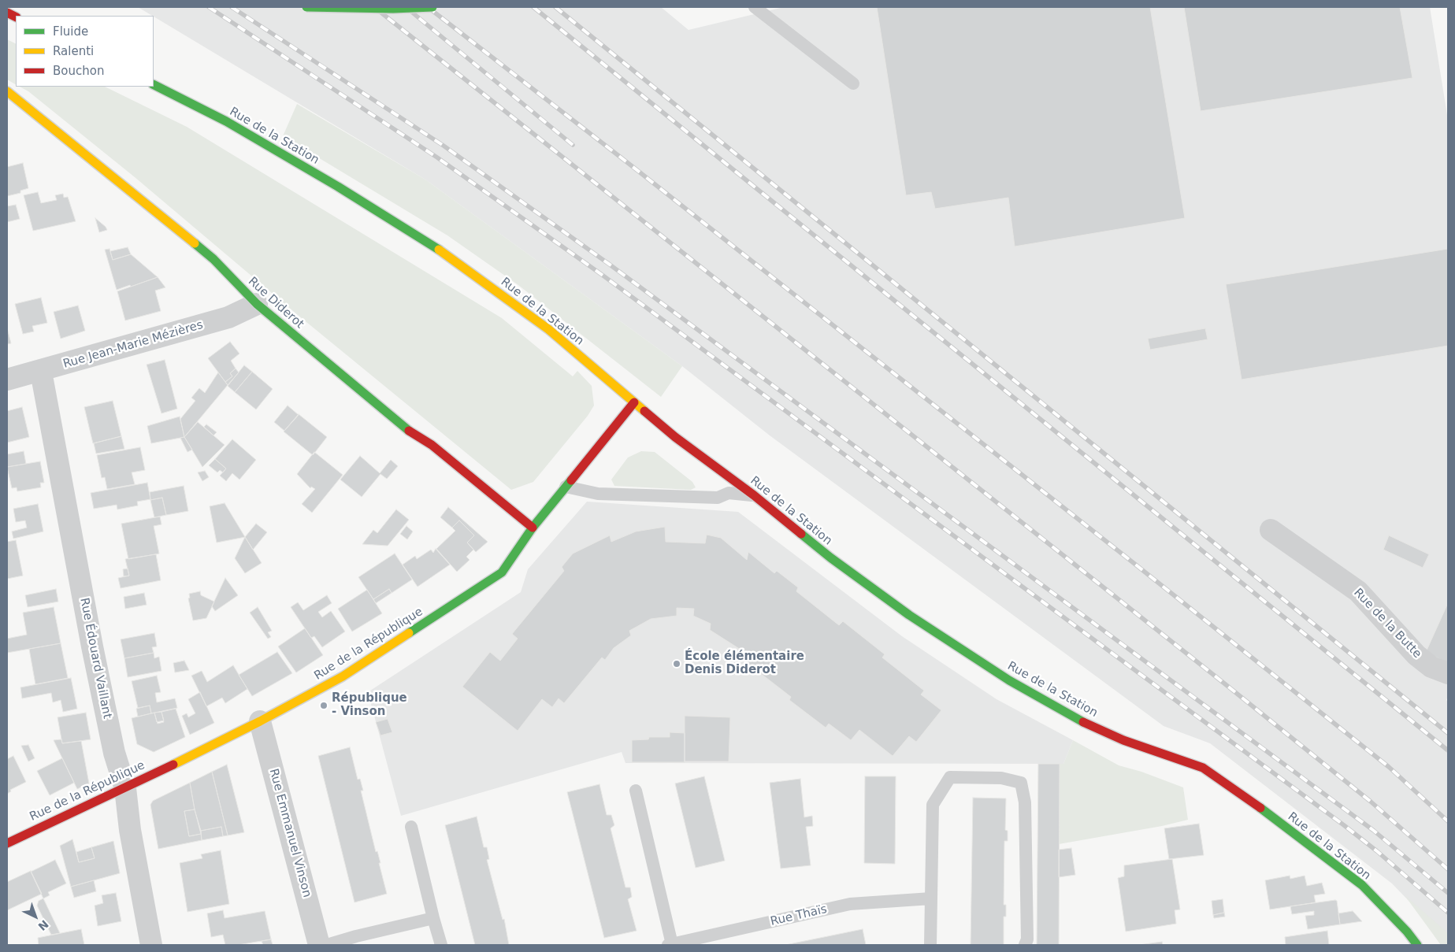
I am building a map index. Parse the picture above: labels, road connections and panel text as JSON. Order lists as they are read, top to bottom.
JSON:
{
  "streets": {
    "main road": ["Rue de la Station", "Rue Diderot", "Rue de la République"],
    "street": [
      "Rue Jean-Marie Mézières",
      "Rue de la Butte",
      "Rue Édouard Vaillant",
      "Rue Emmanuel Vinson"
    ],
    "lane": ["Rue Thaïs"]
  },
  "crossings": [
    ["Rue de la Station", "Rue de la République"],
    ["Rue Diderot", "Rue Jean-Marie Mézières"],
    ["Rue Diderot", "Rue de la République"],
    ["Rue Jean-Marie Mézières", "Rue Édouard Vaillant"],
    ["Rue de la République", "Rue Édouard Vaillant"],
    ["Rue de la République", "Rue Emmanuel Vinson"]
  ],
  "places": ["École élémentaire Denis Diderot", "République - Vinson"],
  "legend": ["Fluide", "Ralenti", "Bouchon"],
  "north": "bottom right"
}
